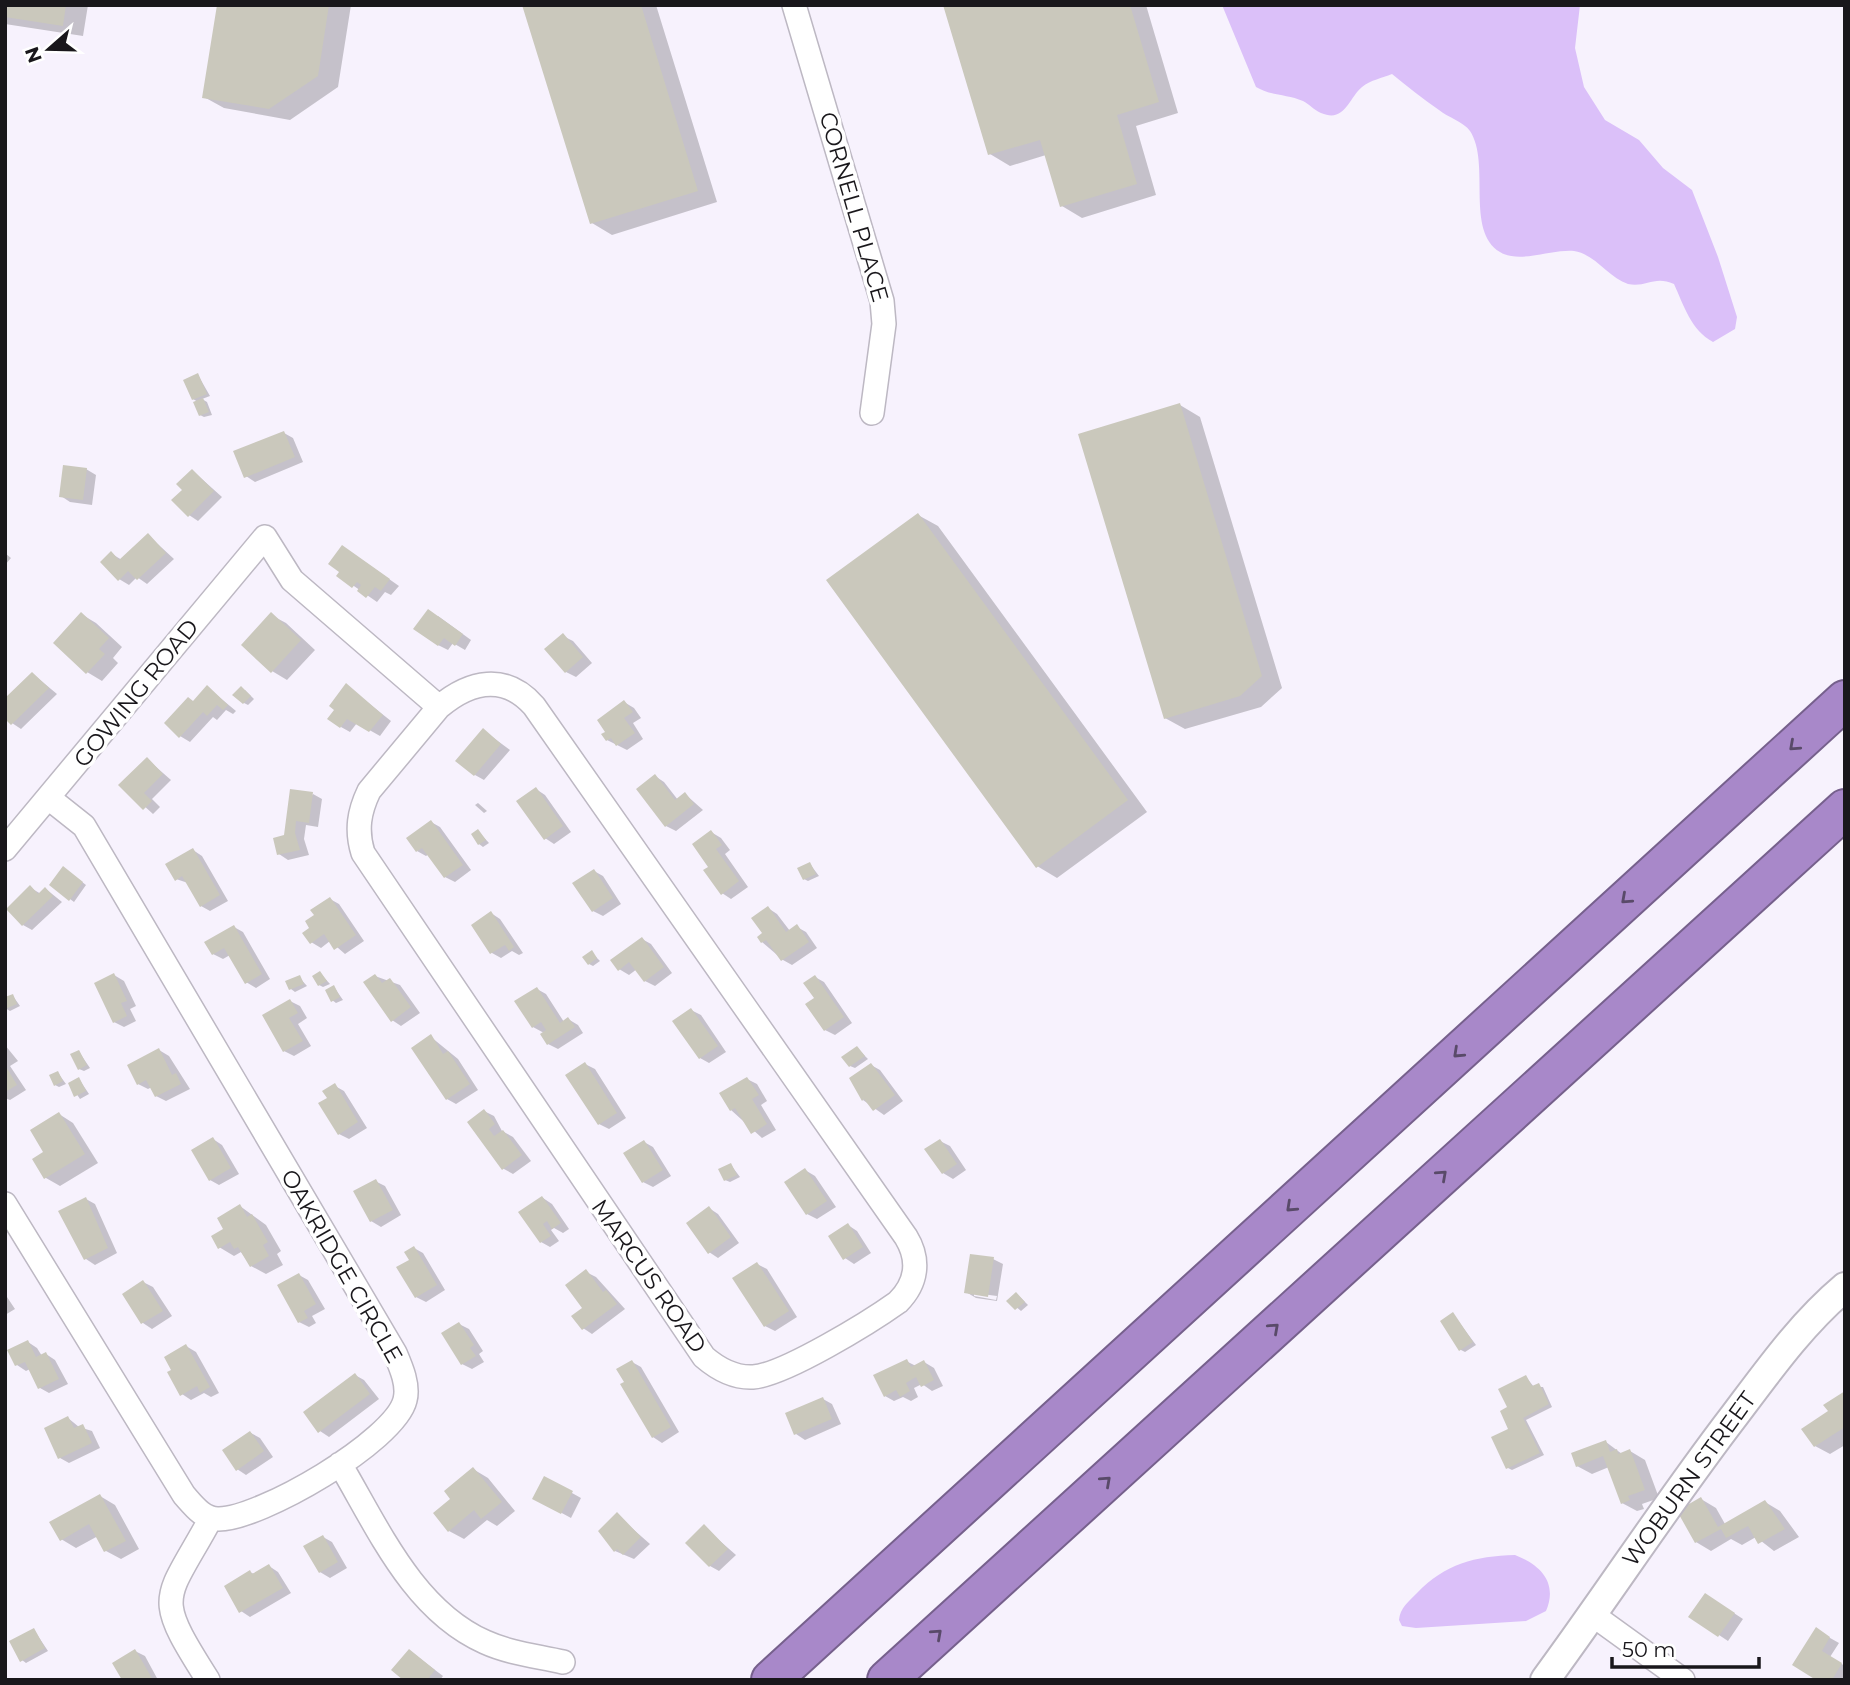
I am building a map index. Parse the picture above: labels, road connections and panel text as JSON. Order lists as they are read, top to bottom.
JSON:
{
  "streets": {
    "street": [
      "CORNELL PLACE",
      "GOWING ROAD",
      "OAKRIDGE CIRCLE",
      "MARCUS ROAD",
      "WOBURN STREET"
    ]
  },
  "crossings": [
    ["GOWING ROAD", "OAKRIDGE CIRCLE"],
    ["GOWING ROAD", "MARCUS ROAD"]
  ],
  "scale_bar": "50 m",
  "north": "left"
}
